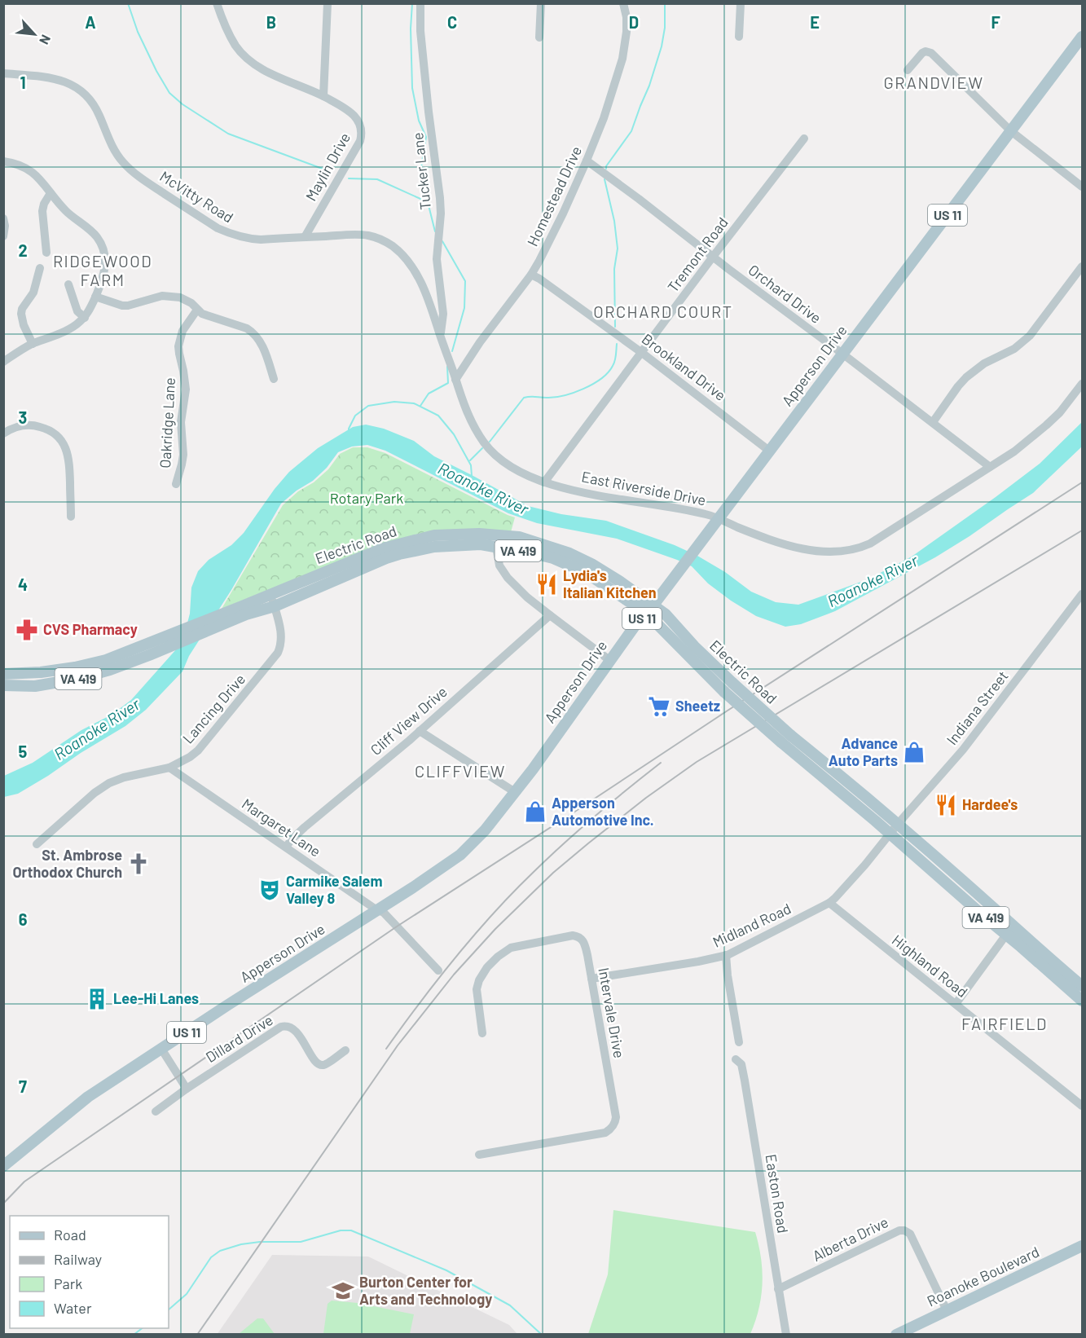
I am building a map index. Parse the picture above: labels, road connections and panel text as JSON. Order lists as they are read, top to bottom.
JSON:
{
  "streets": {
    "main road": [
      "US 11",
      "Apperson Drive",
      "Electric Road",
      "VA 419",
      "Roanoke Boulevard"
    ],
    "street": [
      "Maylin Drive",
      "Tucker Lane",
      "Homestead Drive",
      "McVitty Road",
      "Tremont Road",
      "Orchard Drive",
      "Brookland Drive",
      "Oakridge Lane",
      "East Riverside Drive",
      "Indiana Street",
      "Lancing Drive",
      "Cliff View Drive",
      "Margaret Lane",
      "Midland Road",
      "Highland Road",
      "Intervale Drive",
      "Dillard Drive",
      "Easton Road",
      "Alberta Drive"
    ]
  },
  "crossings": [
    ["Maylin Drive", "McVitty Road"],
    ["Tucker Lane", "McVitty Road"],
    ["Homestead Drive", "McVitty Road"],
    ["Homestead Drive", "Orchard Drive"],
    ["Homestead Drive", "Brookland Drive"],
    ["Homestead Drive", "East Riverside Drive"],
    ["McVitty Road", "East Riverside Drive"],
    ["Tremont Road", "Orchard Drive"],
    ["Tremont Road", "Brookland Drive"],
    ["Tremont Road", "East Riverside Drive"],
    ["Orchard Drive", "Apperson Drive"],
    ["Orchard Drive", "East Riverside Drive"],
    ["Apperson Drive", "Brookland Drive"],
    ["Apperson Drive", "East Riverside Drive"],
    ["Apperson Drive", "Electric Road"],
    ["Apperson Drive", "Margaret Lane"],
    ["Electric Road", "VA 419"],
    ["Electric Road", "Indiana Street"],
    ["Electric Road", "Lancing Drive"],
    ["Electric Road", "Midland Road"],
    ["VA 419", "Indiana Street"],
    ["VA 419", "Midland Road"],
    ["Indiana Street", "Midland Road"],
    ["Lancing Drive", "Margaret Lane"],
    ["Cliff View Drive", "Margaret Lane"],
    ["Midland Road", "Highland Road"],
    ["Midland Road", "Intervale Drive"],
    ["Easton Road", "Alberta Drive"],
    ["Alberta Drive", "Roanoke Boulevard"]
  ],
  "districts": [
    "GRANDVIEW",
    "RIDGEWOOD FARM",
    "ORCHARD COURT",
    "CLIFFVIEW",
    "FAIRFIELD"
  ],
  "water": ["Roanoke River"],
  "parks": ["Rotary Park"],
  "places": {
    "restaurant": ["Lydia's Italian Kitchen", "Hardee's"],
    "pharmacy": ["CVS Pharmacy"],
    "supermarket": ["Sheetz"],
    "shop": ["Advance Auto Parts", "Apperson Automotive Inc."],
    "church": ["St. Ambrose Orthodox Church"],
    "theatre": ["Carmike Salem Valley 8"],
    "building": ["Lee-Hi Lanes"],
    "school or university": ["Burton Center for Arts and Technology"]
  },
  "legend": [
    "Road",
    "Railway",
    "Park",
    "Water"
  ],
  "north": "bottom right",
  "grid": {
    "columns": [
      "A",
      "B",
      "C",
      "D",
      "E",
      "F"
    ],
    "rows": [
      "1",
      "2",
      "3",
      "4",
      "5",
      "6",
      "7"
    ]
  }
}
